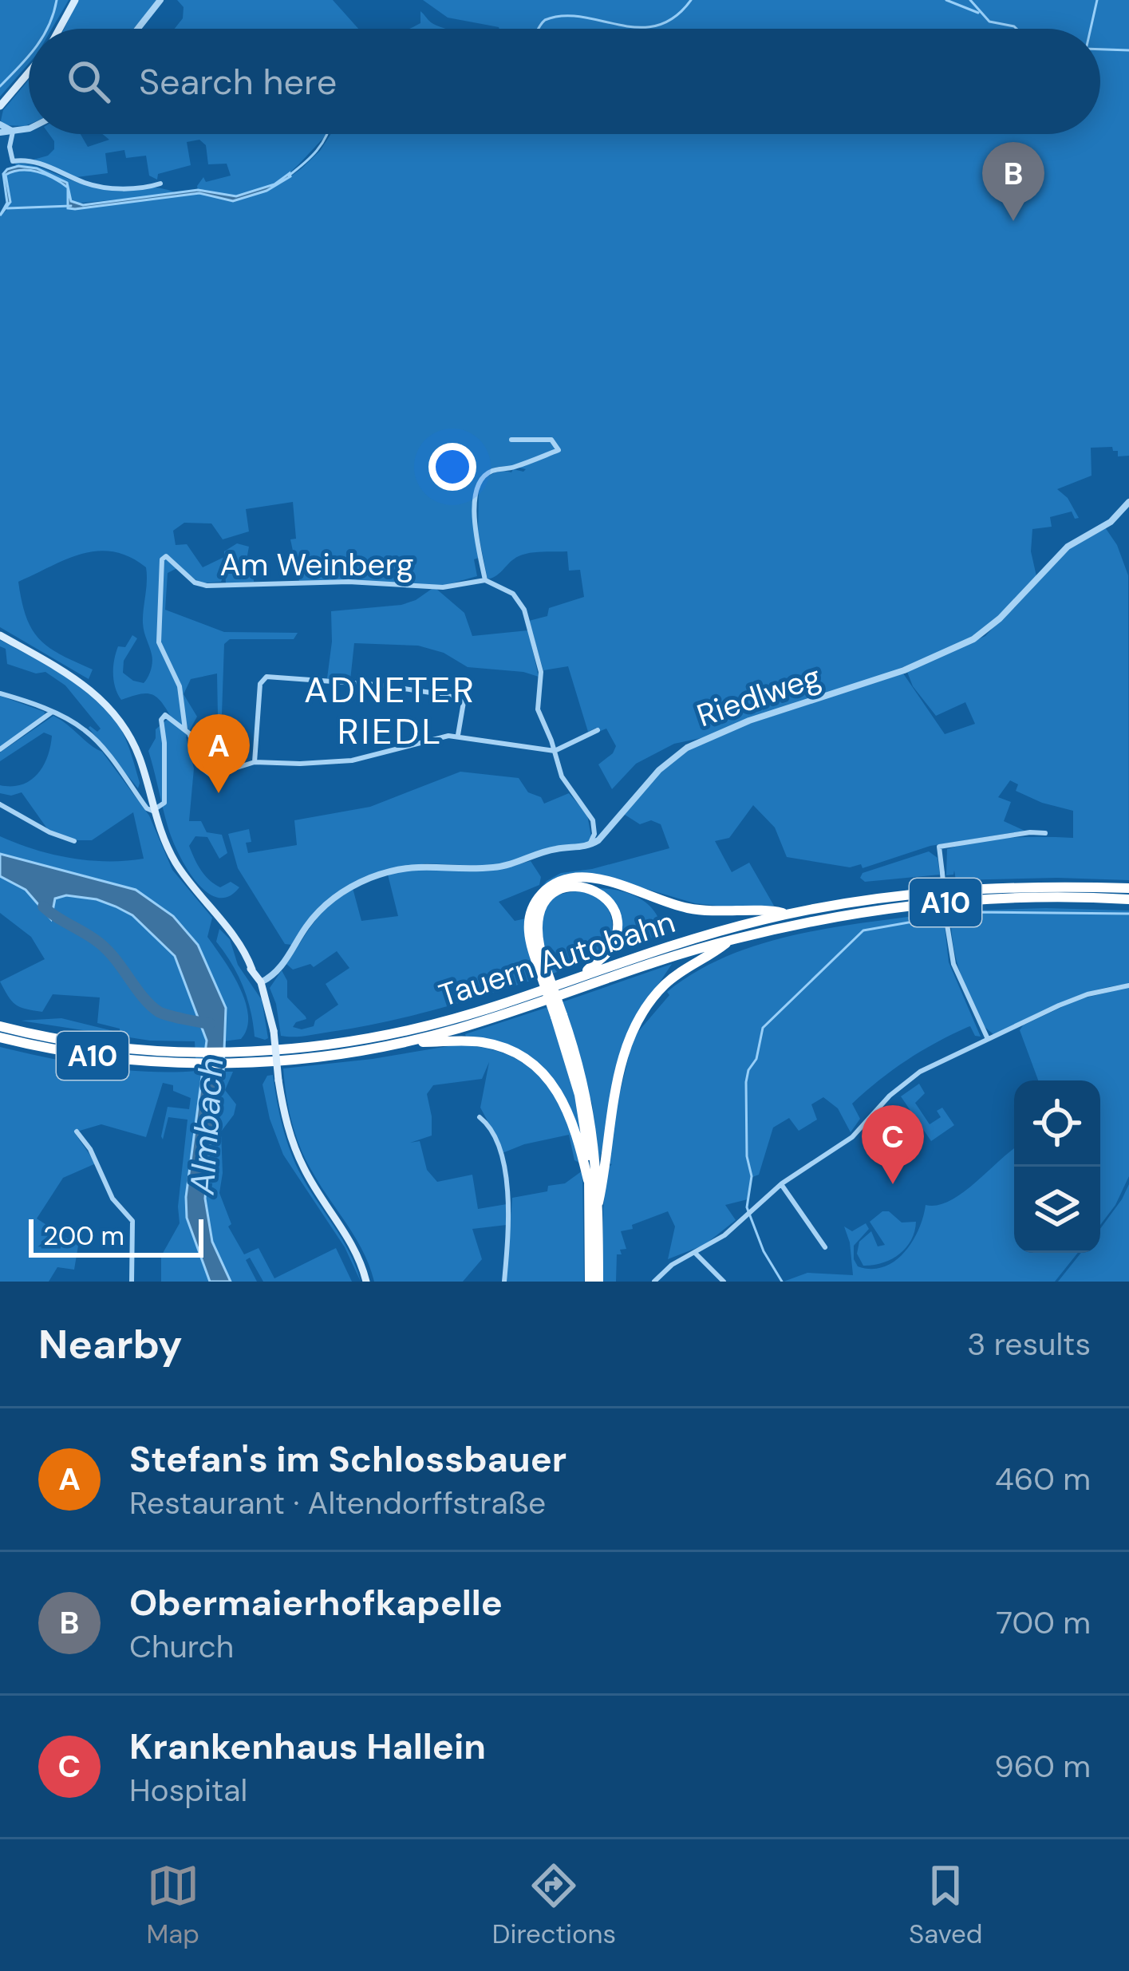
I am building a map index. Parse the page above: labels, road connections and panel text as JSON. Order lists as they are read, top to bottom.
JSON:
{
  "streets": {
    "highway": ["A10", "Tauern Autobahn"],
    "street": ["Am Weinberg", "Riedlweg"]
  },
  "districts": ["ADNETER RIEDL"],
  "water": ["Almbach"],
  "scale_bar": "200 m",
  "page": {
    "search": "Search here",
    "pins": ["B", "A", "C"],
    "scale": "200 m",
    "heading": ["Nearby", "3 results"],
    "list": [
      {
        "mark": "A",
        "name": "Stefan's im Schlossbauer",
        "note": "Restaurant · Altendorffstraße",
        "value": "460 m"
      },
      {
        "mark": "B",
        "name": "Obermaierhofkapelle",
        "note": "Church",
        "value": "700 m"
      },
      {
        "mark": "C",
        "name": "Krankenhaus Hallein",
        "note": "Hospital",
        "value": "960 m"
      }
    ],
    "nav": ["Map", "Directions", "Saved"]
  }
}
